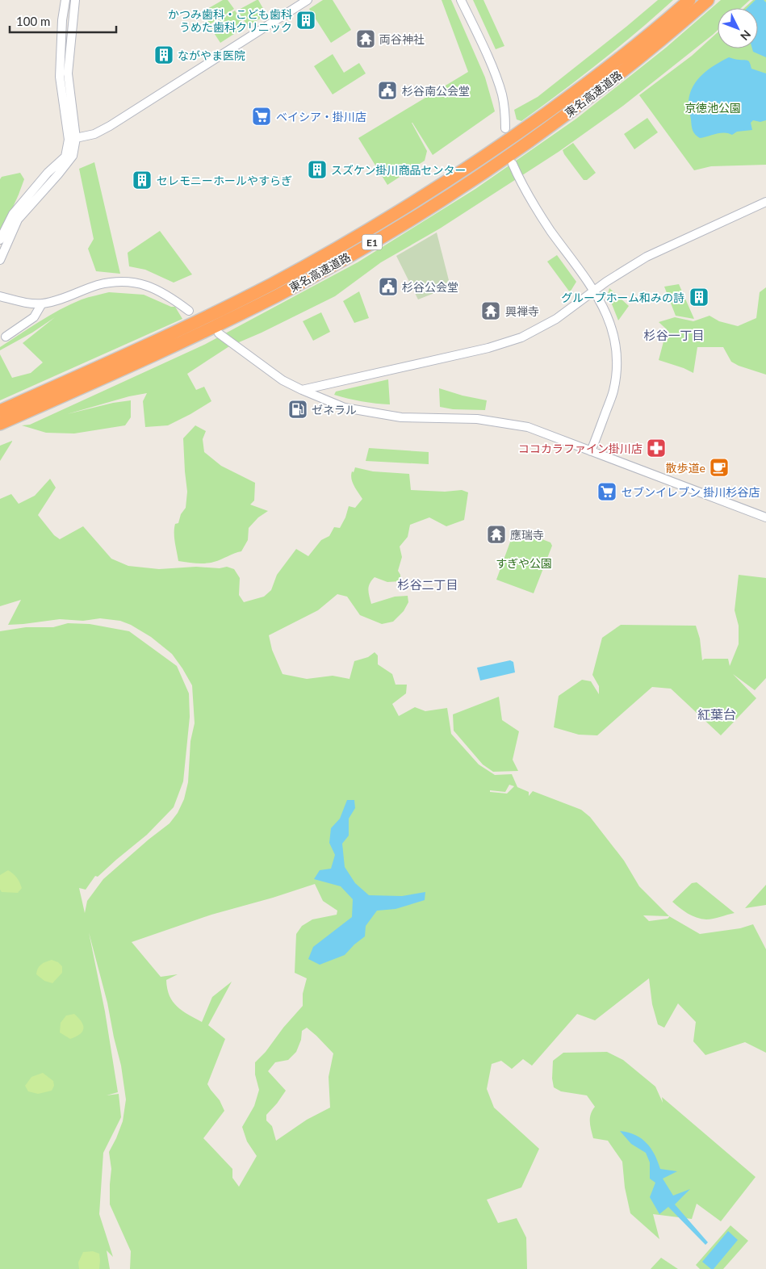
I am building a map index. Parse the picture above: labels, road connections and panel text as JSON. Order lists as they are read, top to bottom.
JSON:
{
  "streets": {
    "highway": ["東名高速道路", "E1"]
  },
  "districts": ["杉谷一丁目", "杉谷二丁目", "紅葉台"],
  "parks": ["京徳池公園", "すぎや公園"],
  "places": {
    "building": [
      "かつみ歯科・こども歯科 うめた歯科クリニック",
      "ながやま医院",
      "スズケン掛川商品センター",
      "セレモニーホールやすらぎ",
      "グループホーム和みの詩"
    ],
    "temple": ["両谷神社", "興禅寺", "應瑞寺"],
    "public building": ["杉谷南公会堂", "杉谷公会堂"],
    "supermarket": ["ベイシア・掛川店", "セブンイレブン 掛川杉谷店"],
    "fuel station": ["ゼネラル"],
    "pharmacy": ["ココカラファイン掛川店"],
    "cafe": ["散歩道e"]
  },
  "scale_bar": "100 m",
  "north": "bottom right"
}
